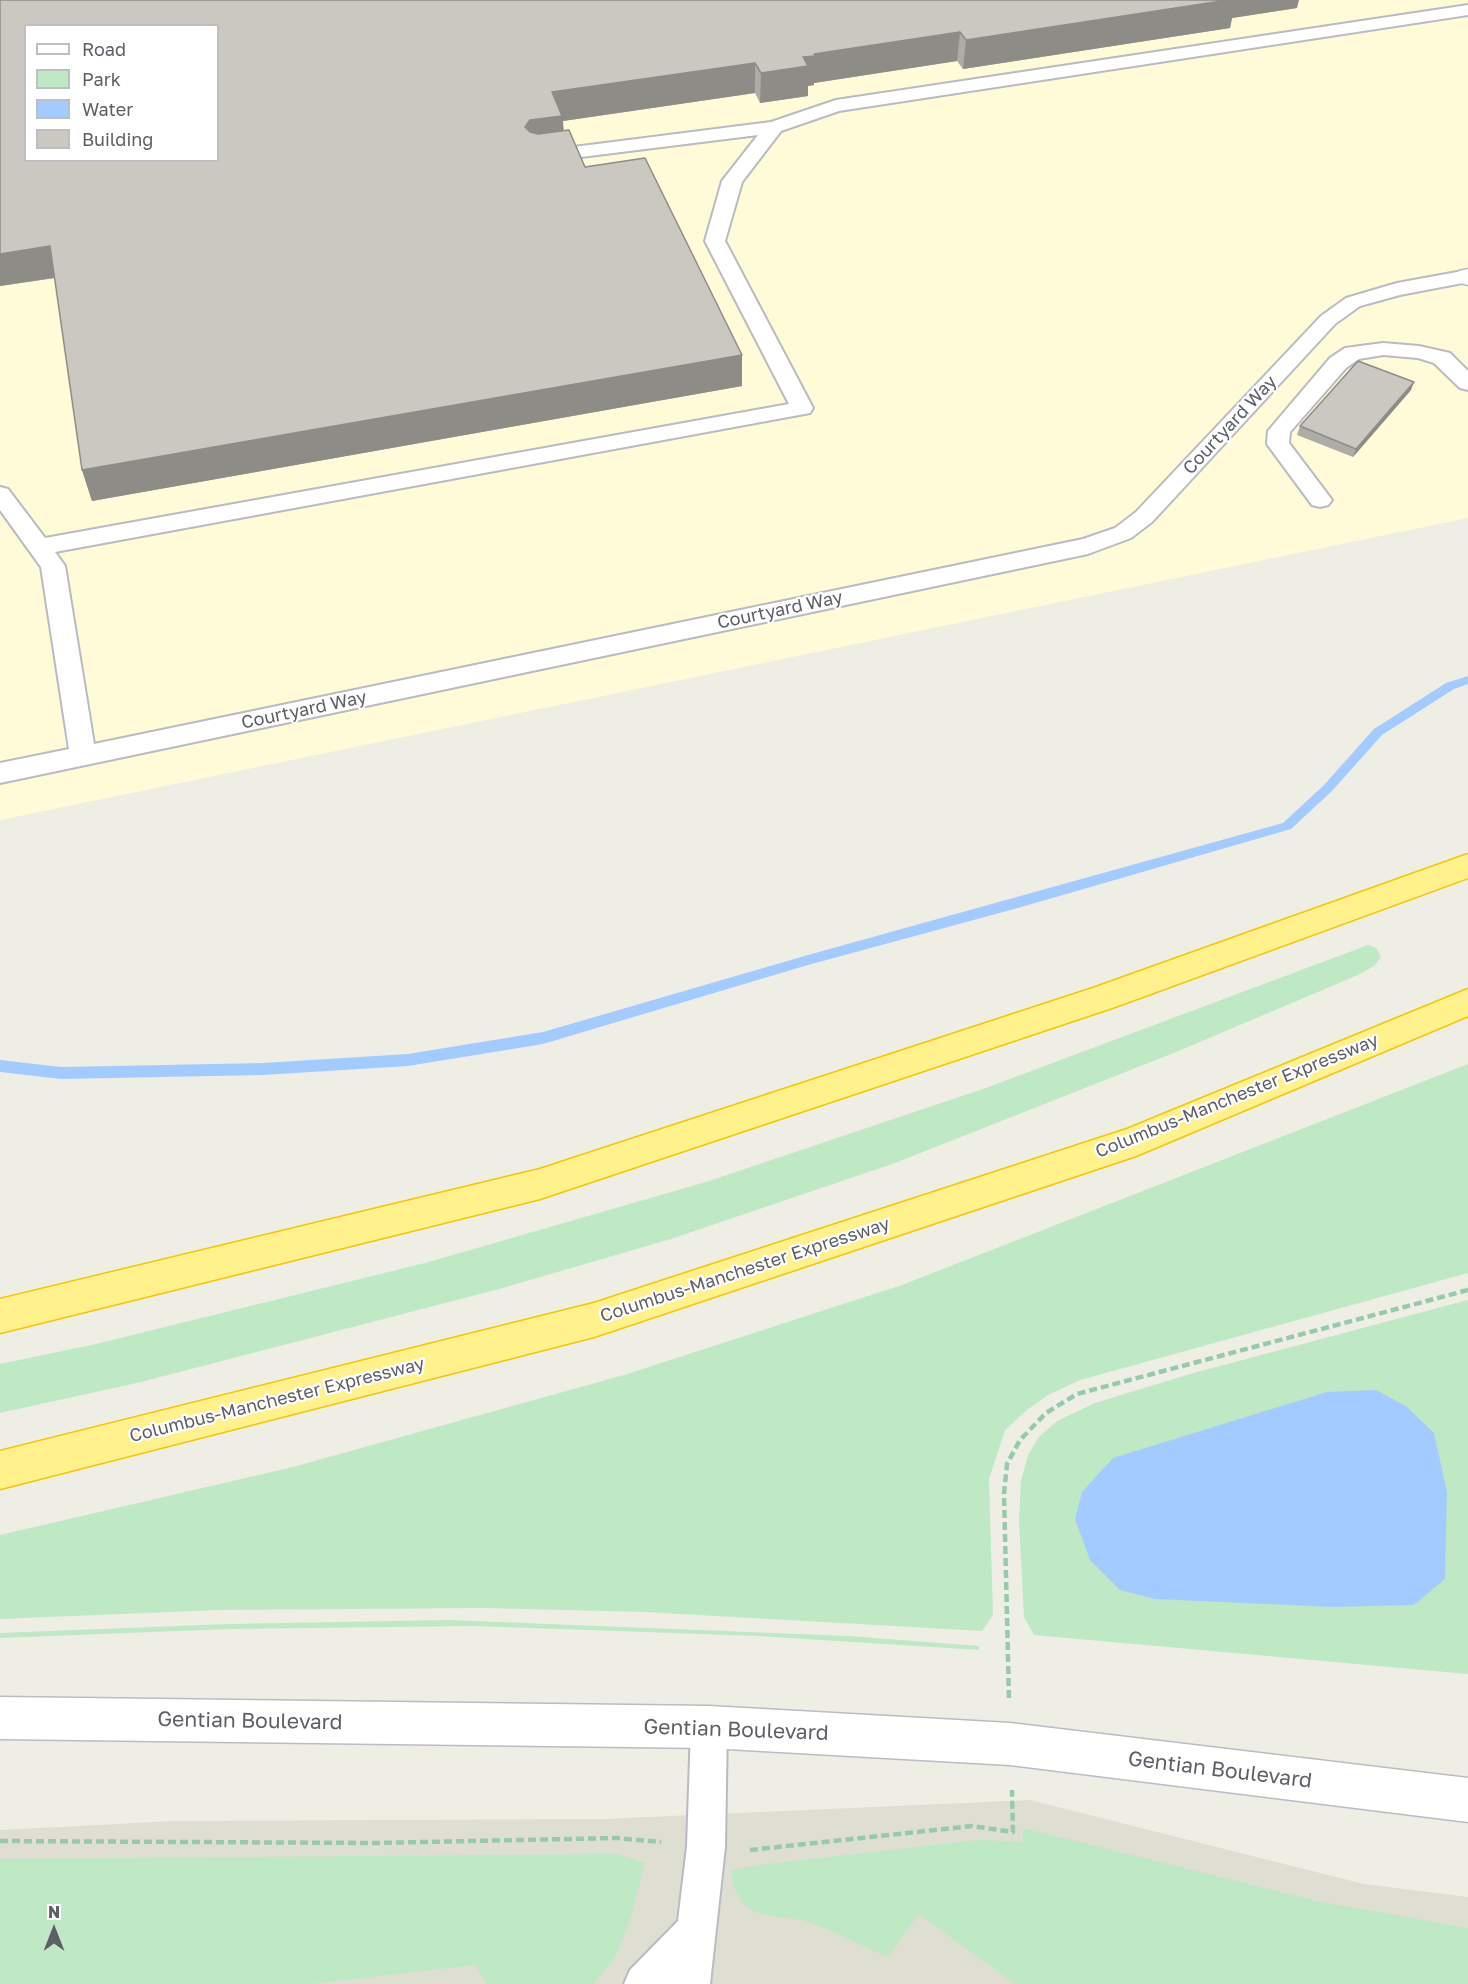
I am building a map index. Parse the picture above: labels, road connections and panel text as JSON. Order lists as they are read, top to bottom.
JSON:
{
  "streets": {
    "highway": ["Columbus-Manchester Expressway"],
    "main road": ["Gentian Boulevard"],
    "lane": ["Courtyard Way"]
  },
  "legend": [
    "Road",
    "Park",
    "Water",
    "Building"
  ],
  "north": "top"
}
